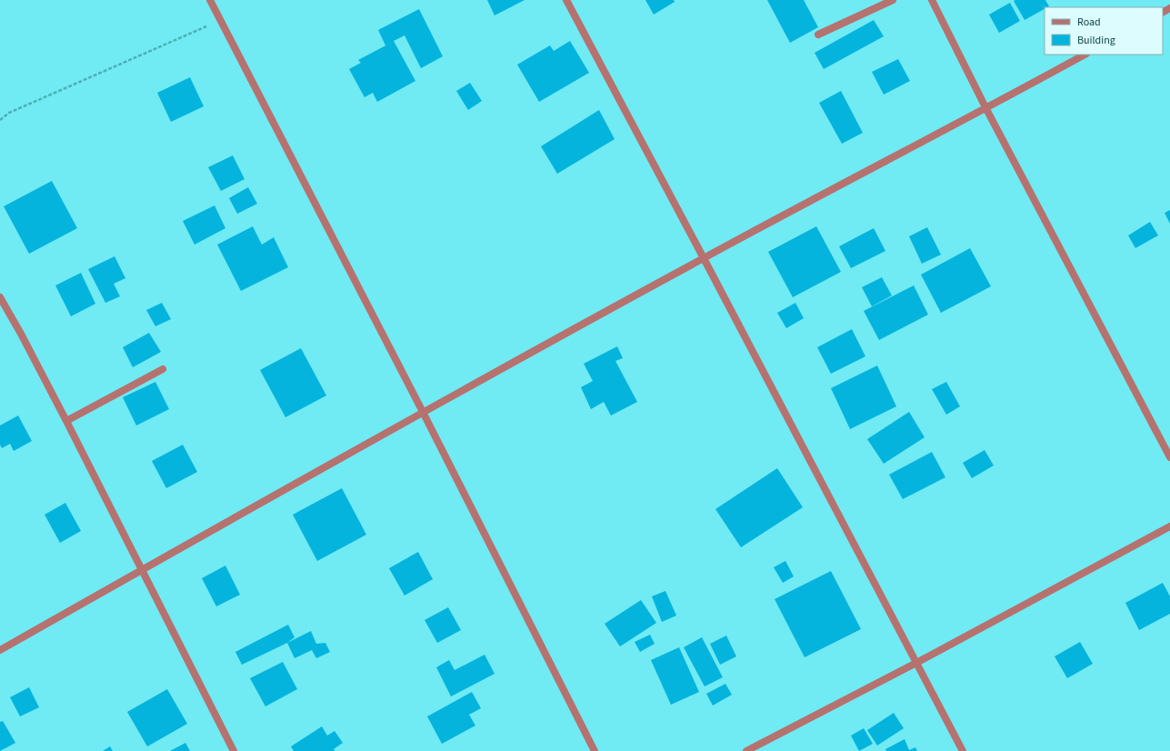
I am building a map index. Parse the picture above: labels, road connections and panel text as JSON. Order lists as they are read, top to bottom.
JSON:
{
  "legend": ["Road", "Building"]
}
